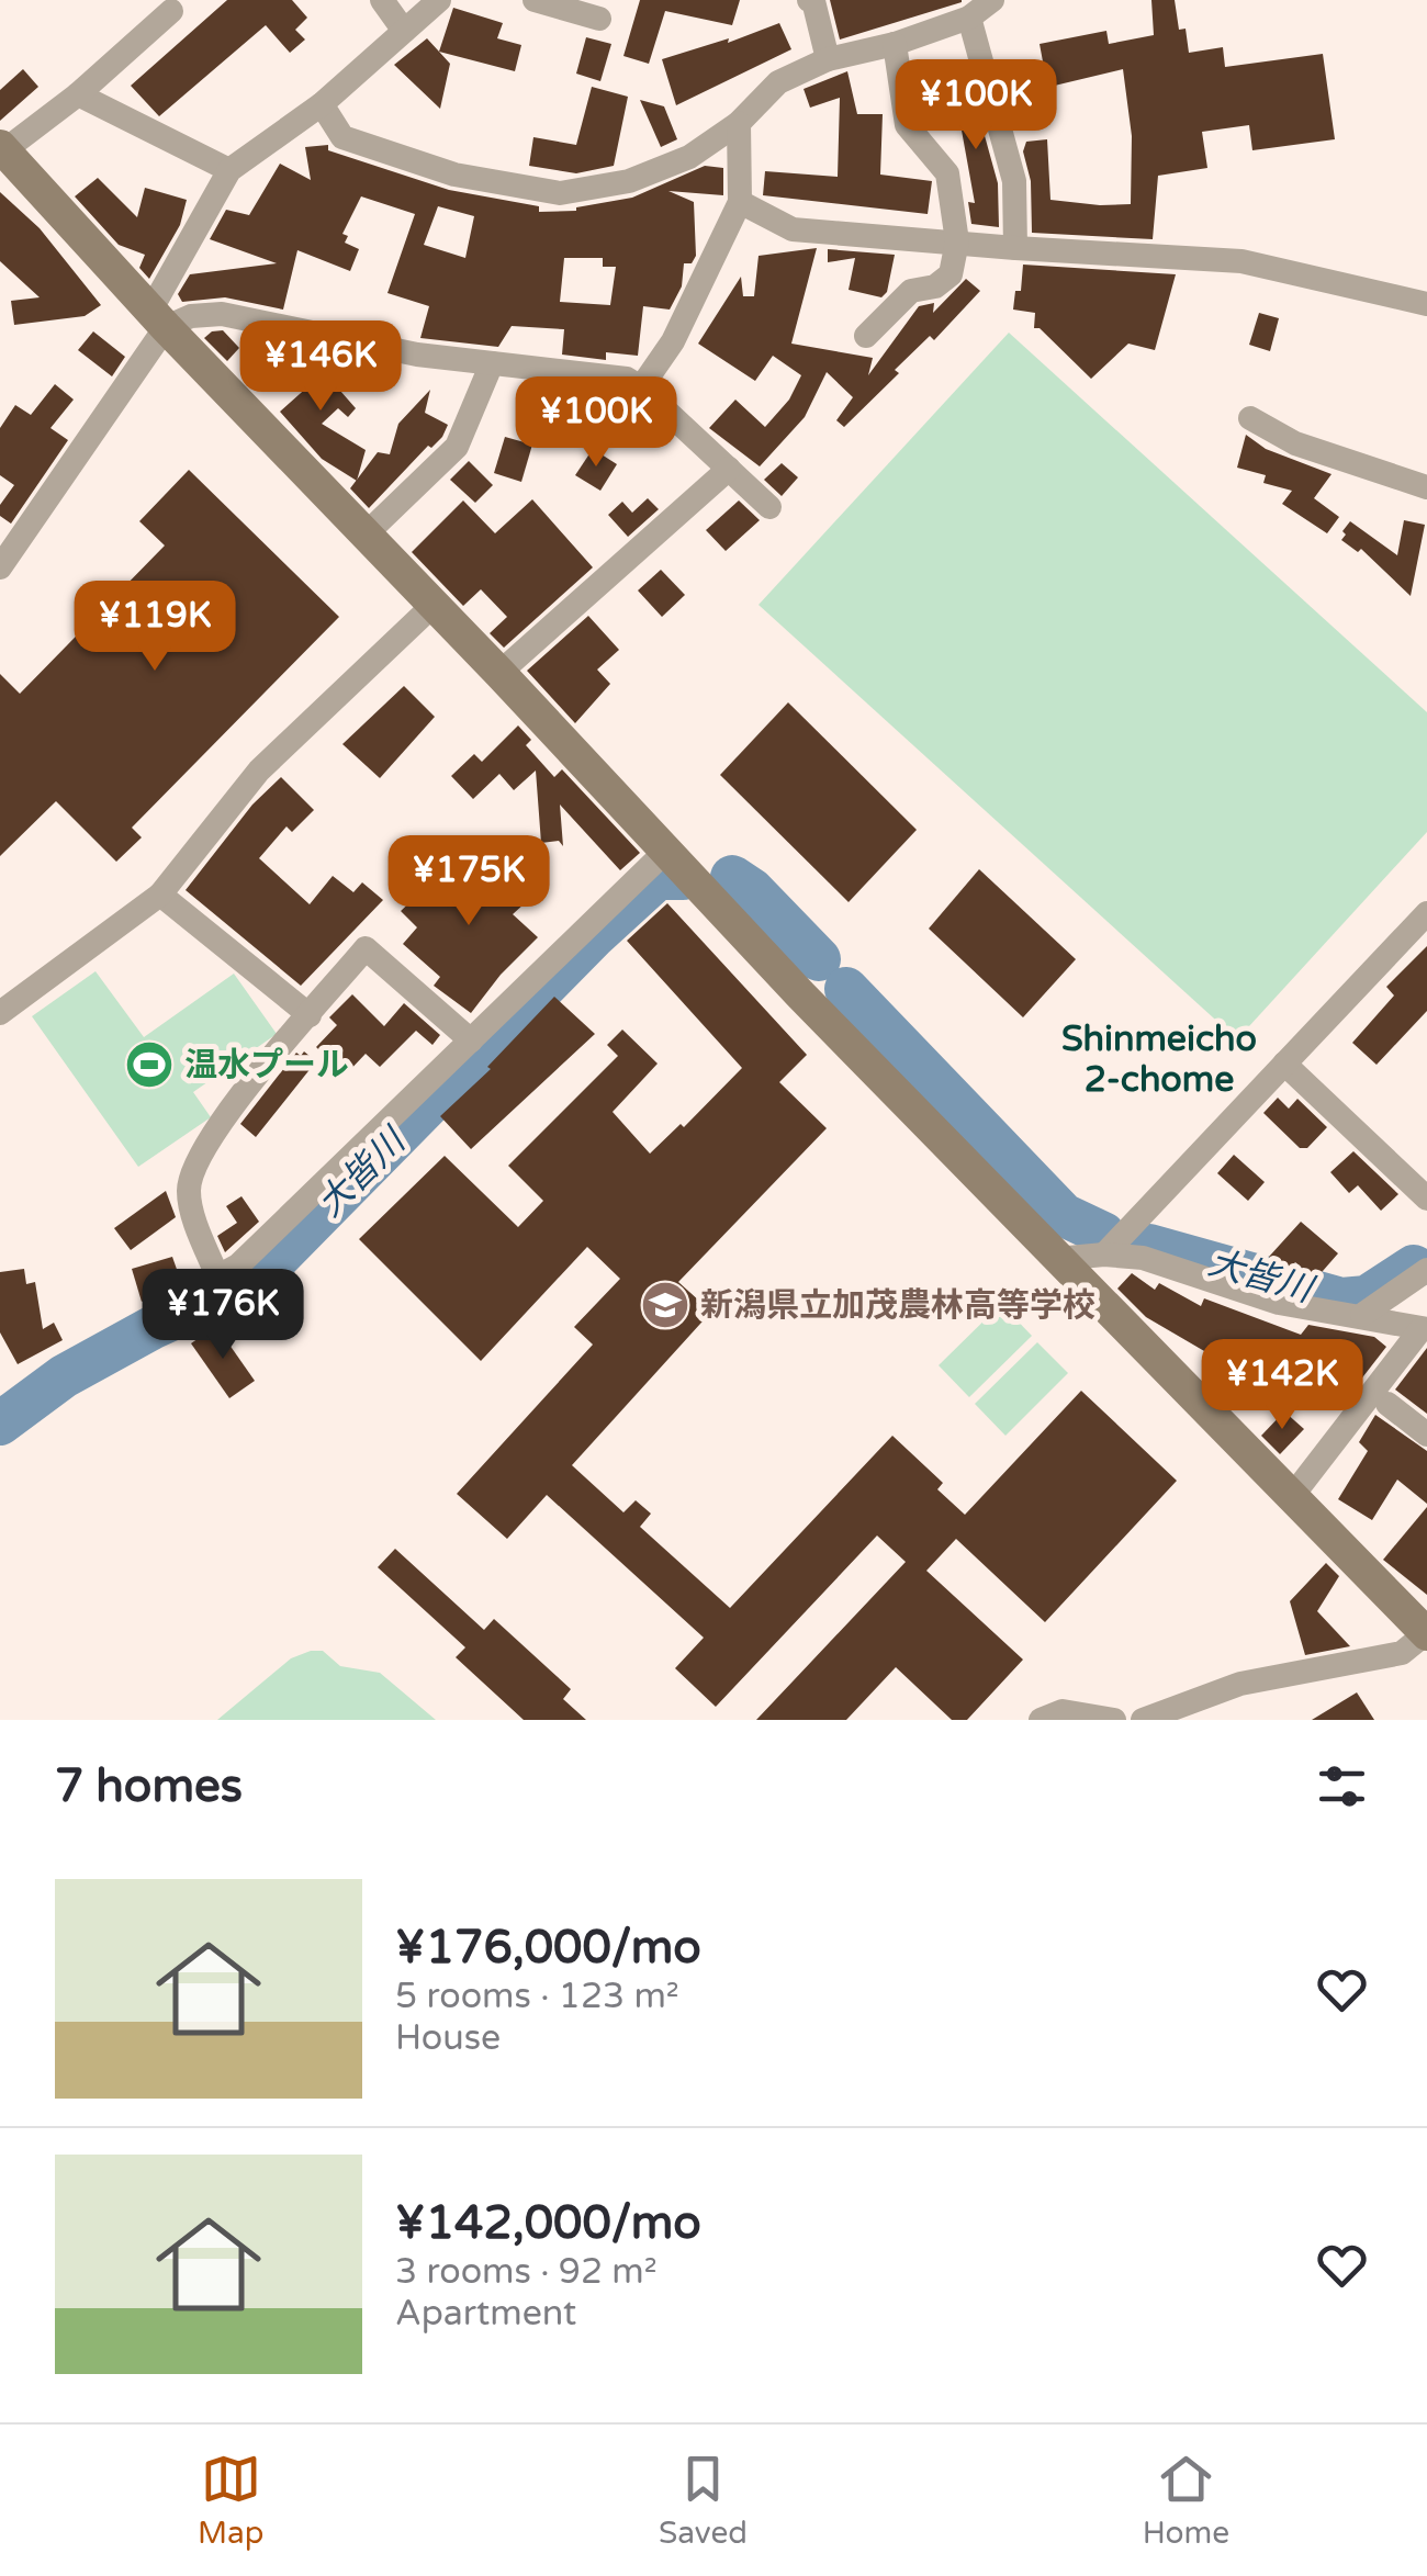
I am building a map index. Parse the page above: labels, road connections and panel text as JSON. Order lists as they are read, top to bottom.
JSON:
{
  "districts": ["Shinmeicho 2-chome"],
  "water": ["大皆川"],
  "places": {
    "sports": ["温水プール"],
    "school or university": ["新潟県立加茂農林高等学校"]
  },
  "page": {
    "price": [
      "¥100K",
      "¥146K",
      "¥100K",
      "¥119K",
      "¥175K",
      "¥176K",
      "¥142K"
    ],
    "heading": "7 homes",
    "list": [
      {
        "name": "¥176,000/mo",
        "note": "5 rooms · 123 m² · House"
      },
      {
        "name": "¥142,000/mo",
        "note": "3 rooms · 92 m² · Apartment"
      }
    ],
    "tabs": ["Map", "Saved", "Home"]
  }
}
